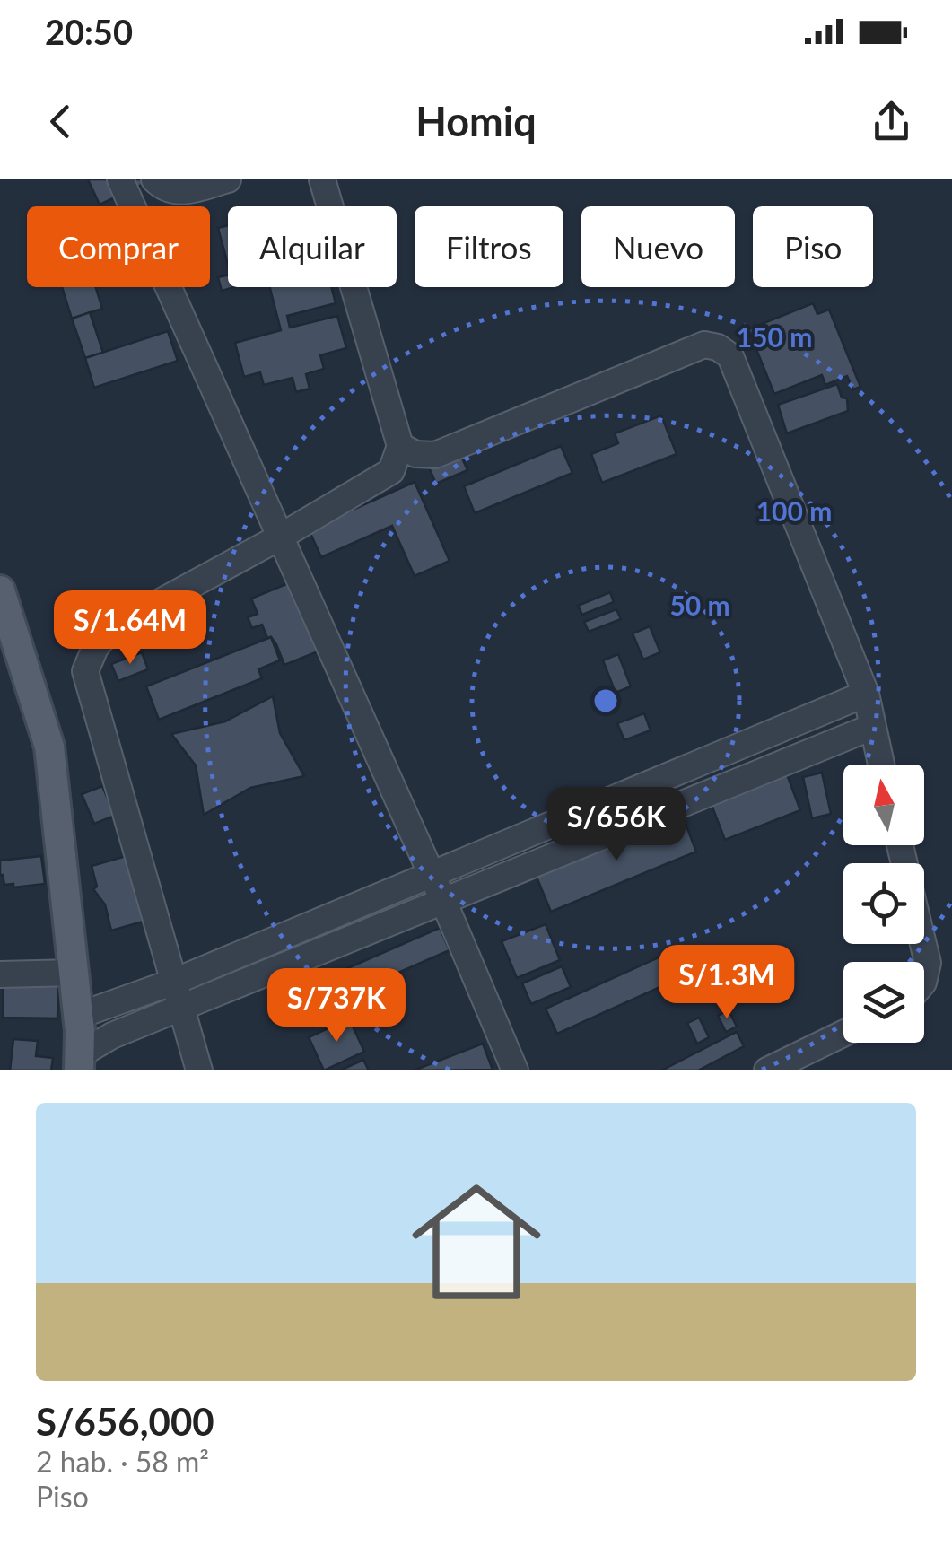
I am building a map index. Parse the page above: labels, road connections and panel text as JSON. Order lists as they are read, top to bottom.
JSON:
{
  "north": "top",
  "page": {
    "status": "20:50",
    "header": "Homiq",
    "chip": [
      "Comprar",
      "Alquilar",
      "Filtros",
      "Nuevo",
      "Piso"
    ],
    "price": [
      "S/1.64M",
      "S/656K",
      "S/1.3M",
      "S/737K"
    ],
    "list": [
      {
        "name": "S/656,000",
        "note": "2 hab. · 58 m² · Piso"
      }
    ]
  },
  "rings": ["150 m", "100 m", "50 m"]
}
